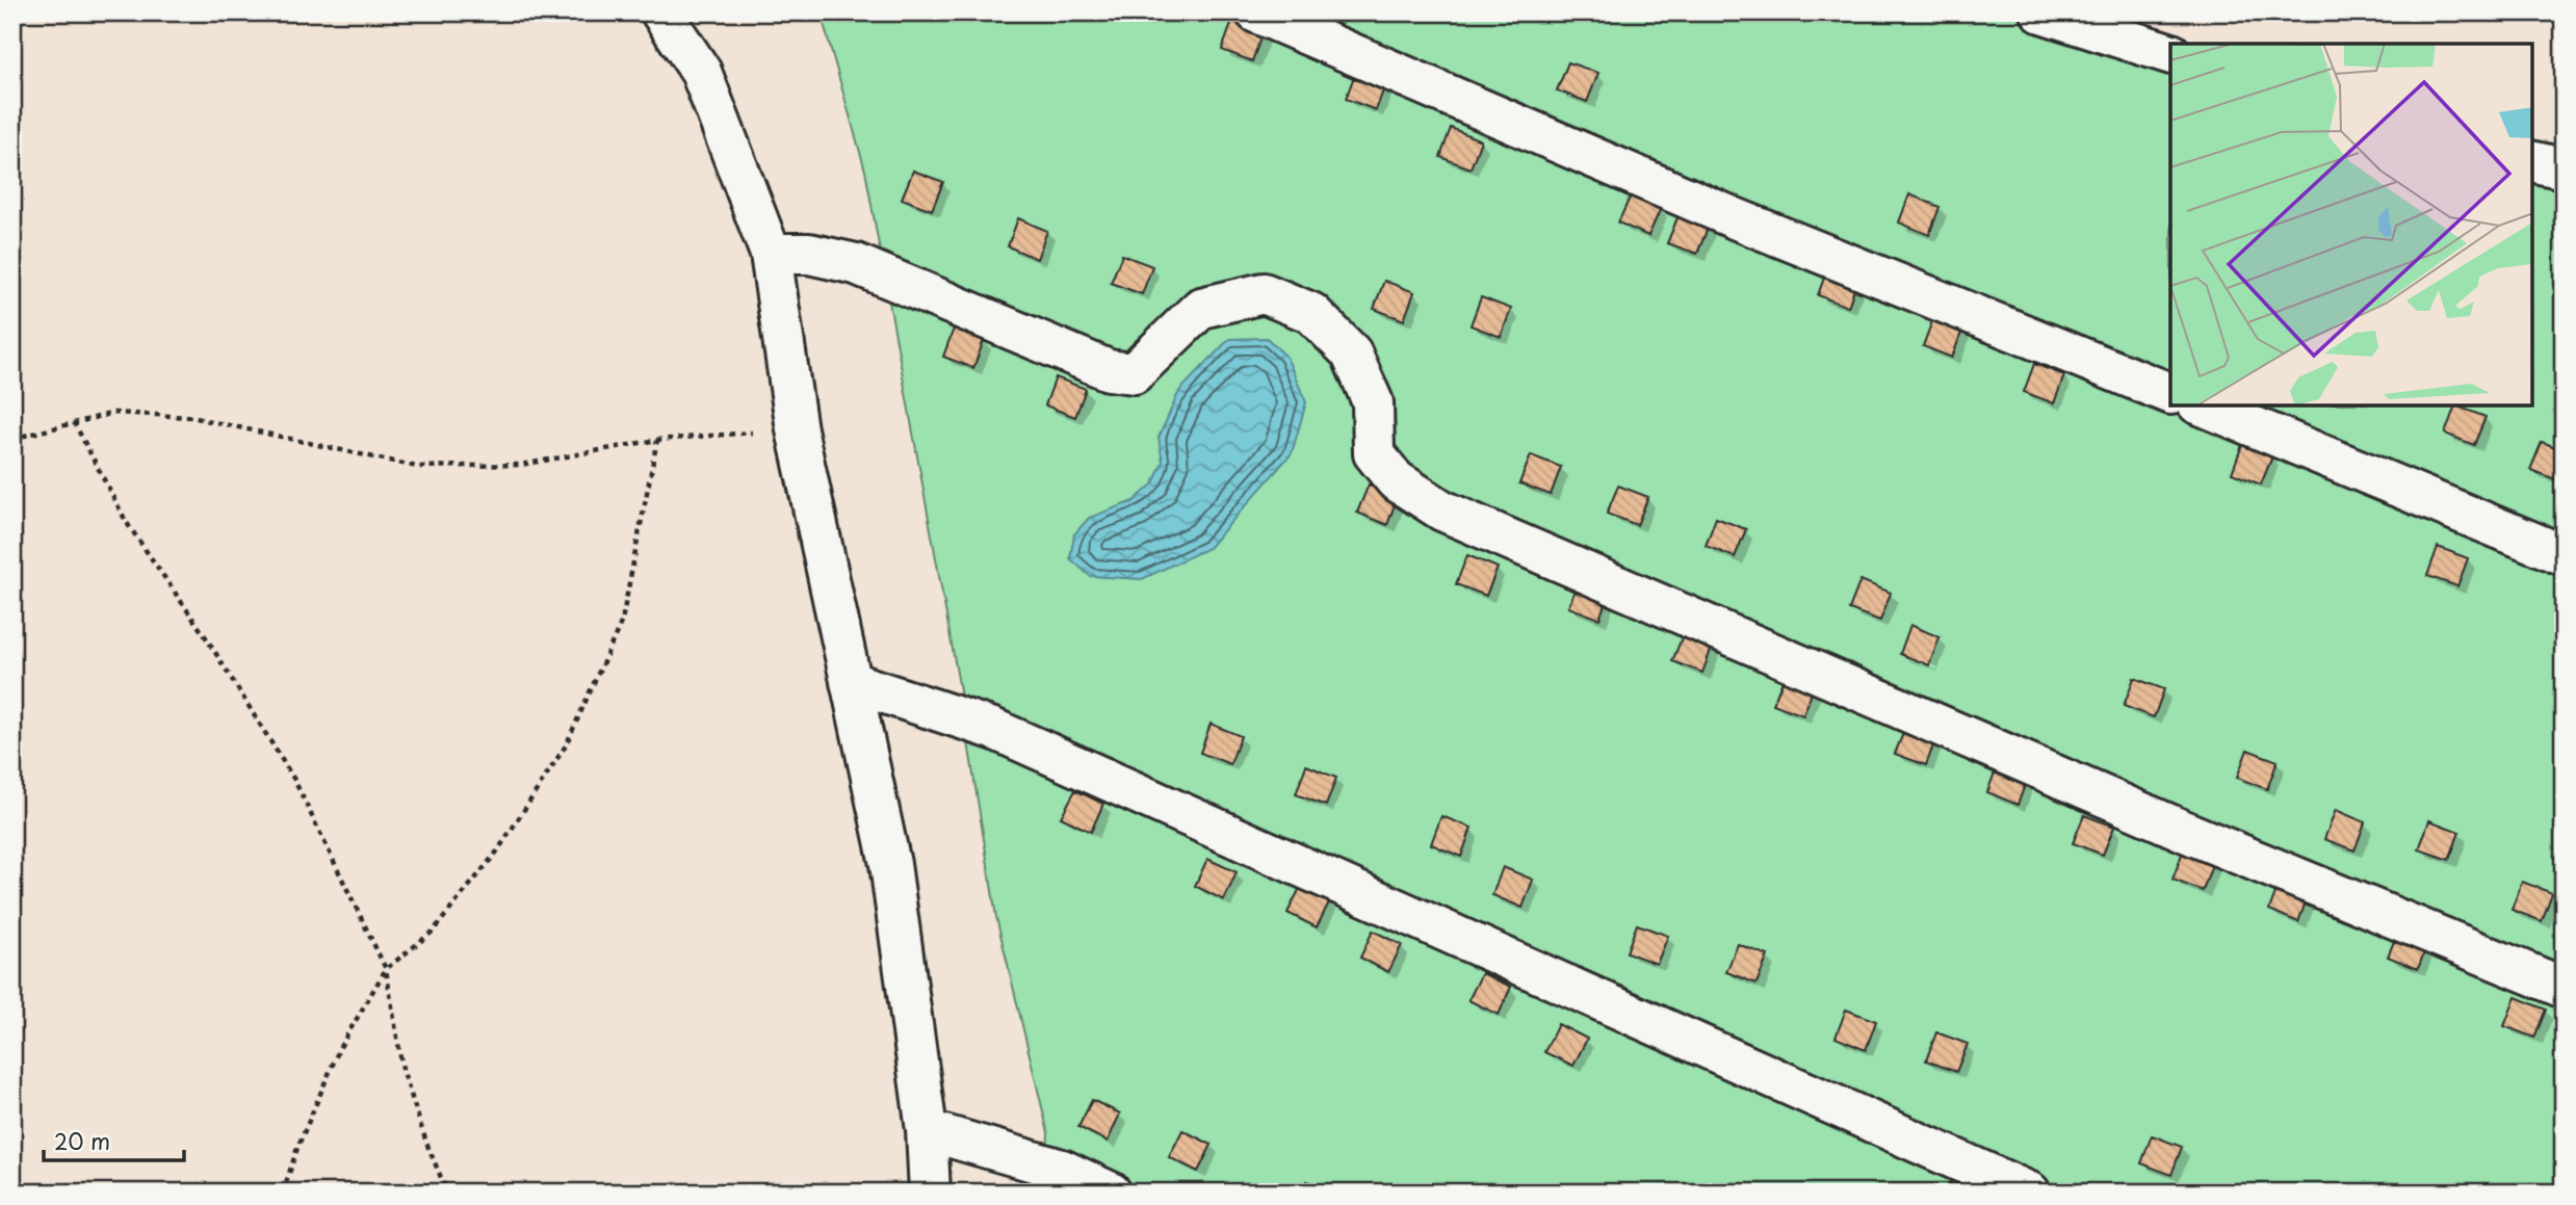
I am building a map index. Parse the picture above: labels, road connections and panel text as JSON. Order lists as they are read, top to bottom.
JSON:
{
  "scale_bar": "20 m"
}
